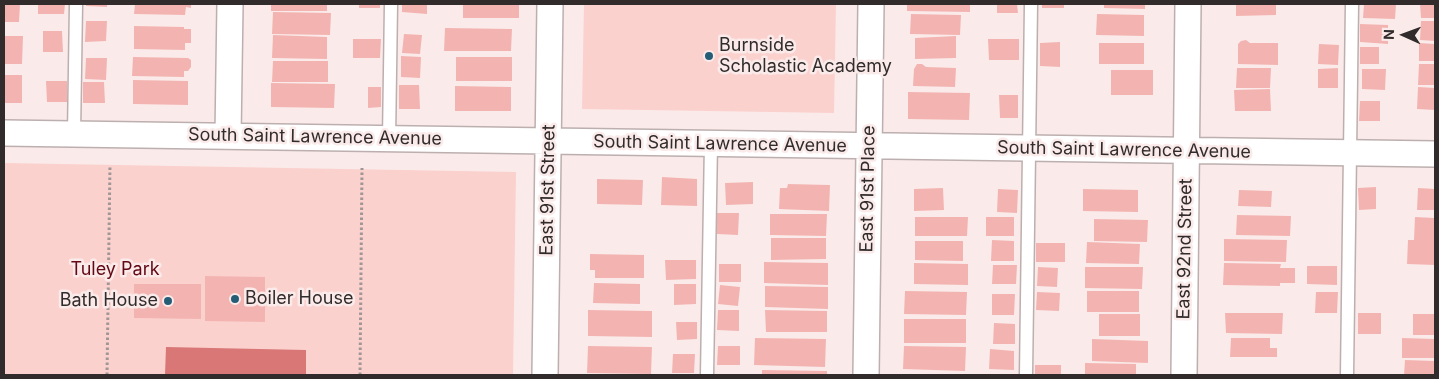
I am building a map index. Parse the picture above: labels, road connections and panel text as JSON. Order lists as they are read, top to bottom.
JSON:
{
  "streets": {
    "street": [
      "South Saint Lawrence Avenue",
      "East 91st Place",
      "East 91st Street",
      "East 92nd Street"
    ]
  },
  "crossings": [
    ["South Saint Lawrence Avenue", "East 91st Place"],
    ["South Saint Lawrence Avenue", "East 91st Street"],
    ["South Saint Lawrence Avenue", "East 92nd Street"]
  ],
  "parks": ["Tuley Park"],
  "places": ["Burnside Scholastic Academy", "Boiler House", "Bath House"],
  "north": "left"
}
